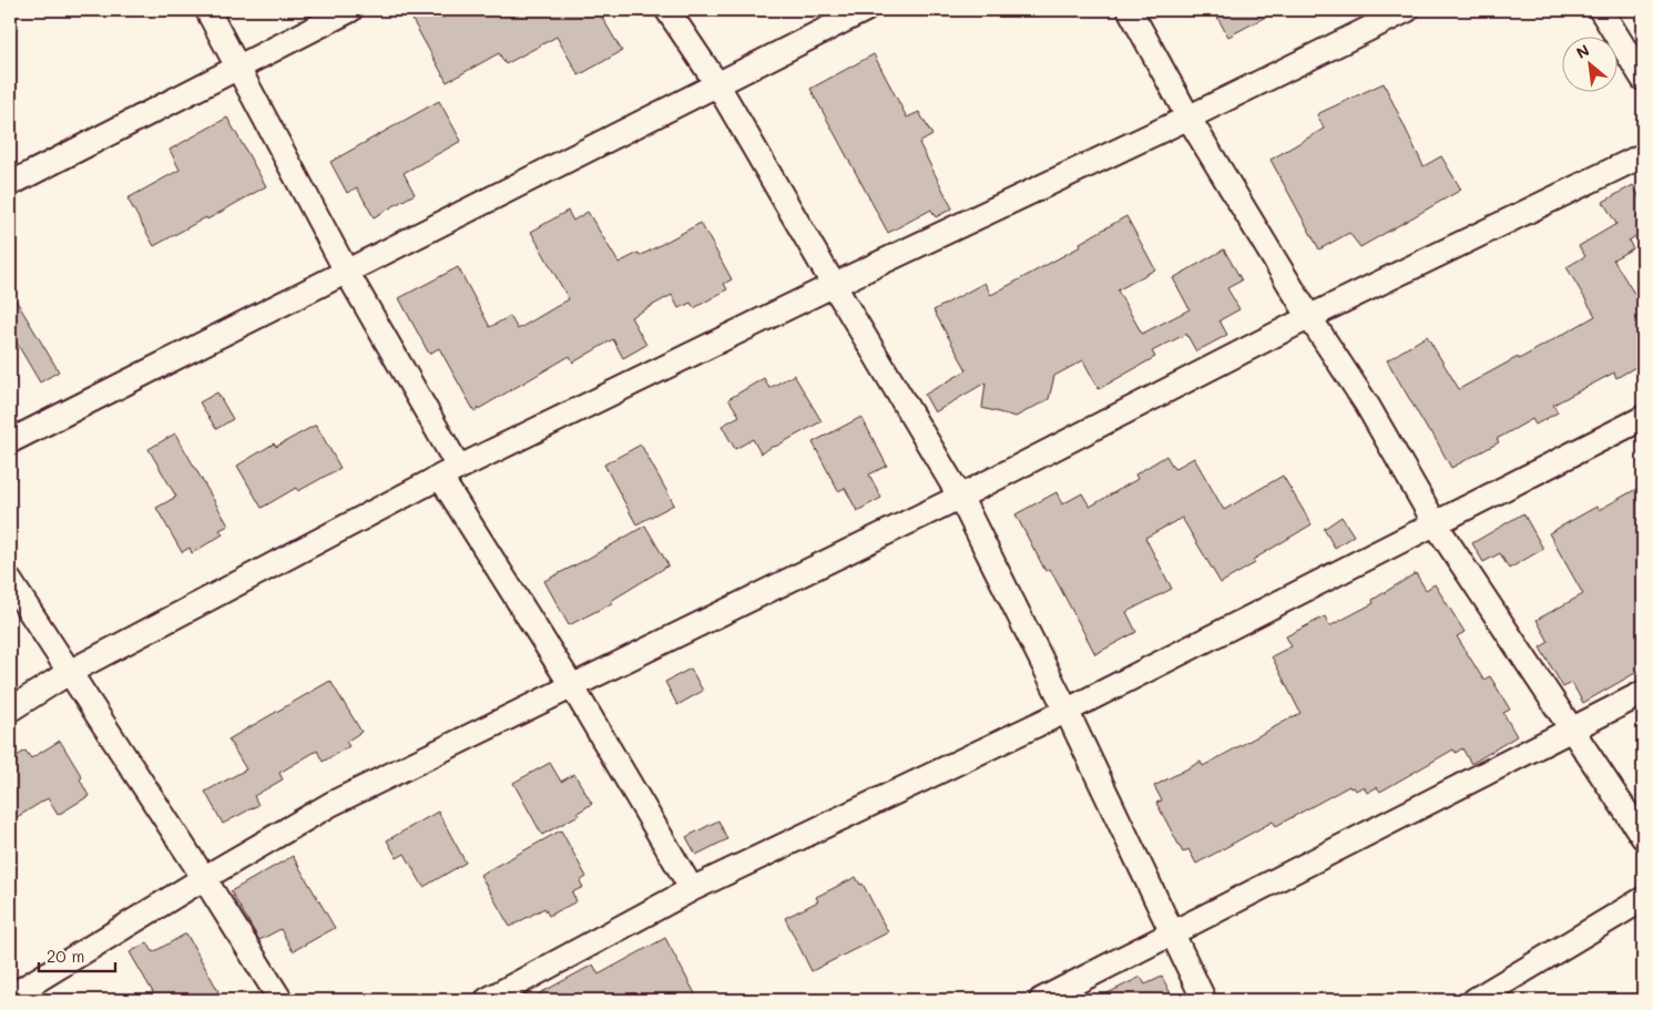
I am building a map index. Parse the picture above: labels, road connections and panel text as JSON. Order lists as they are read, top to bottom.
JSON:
{
  "scale_bar": "20 m",
  "north": "top left"
}
